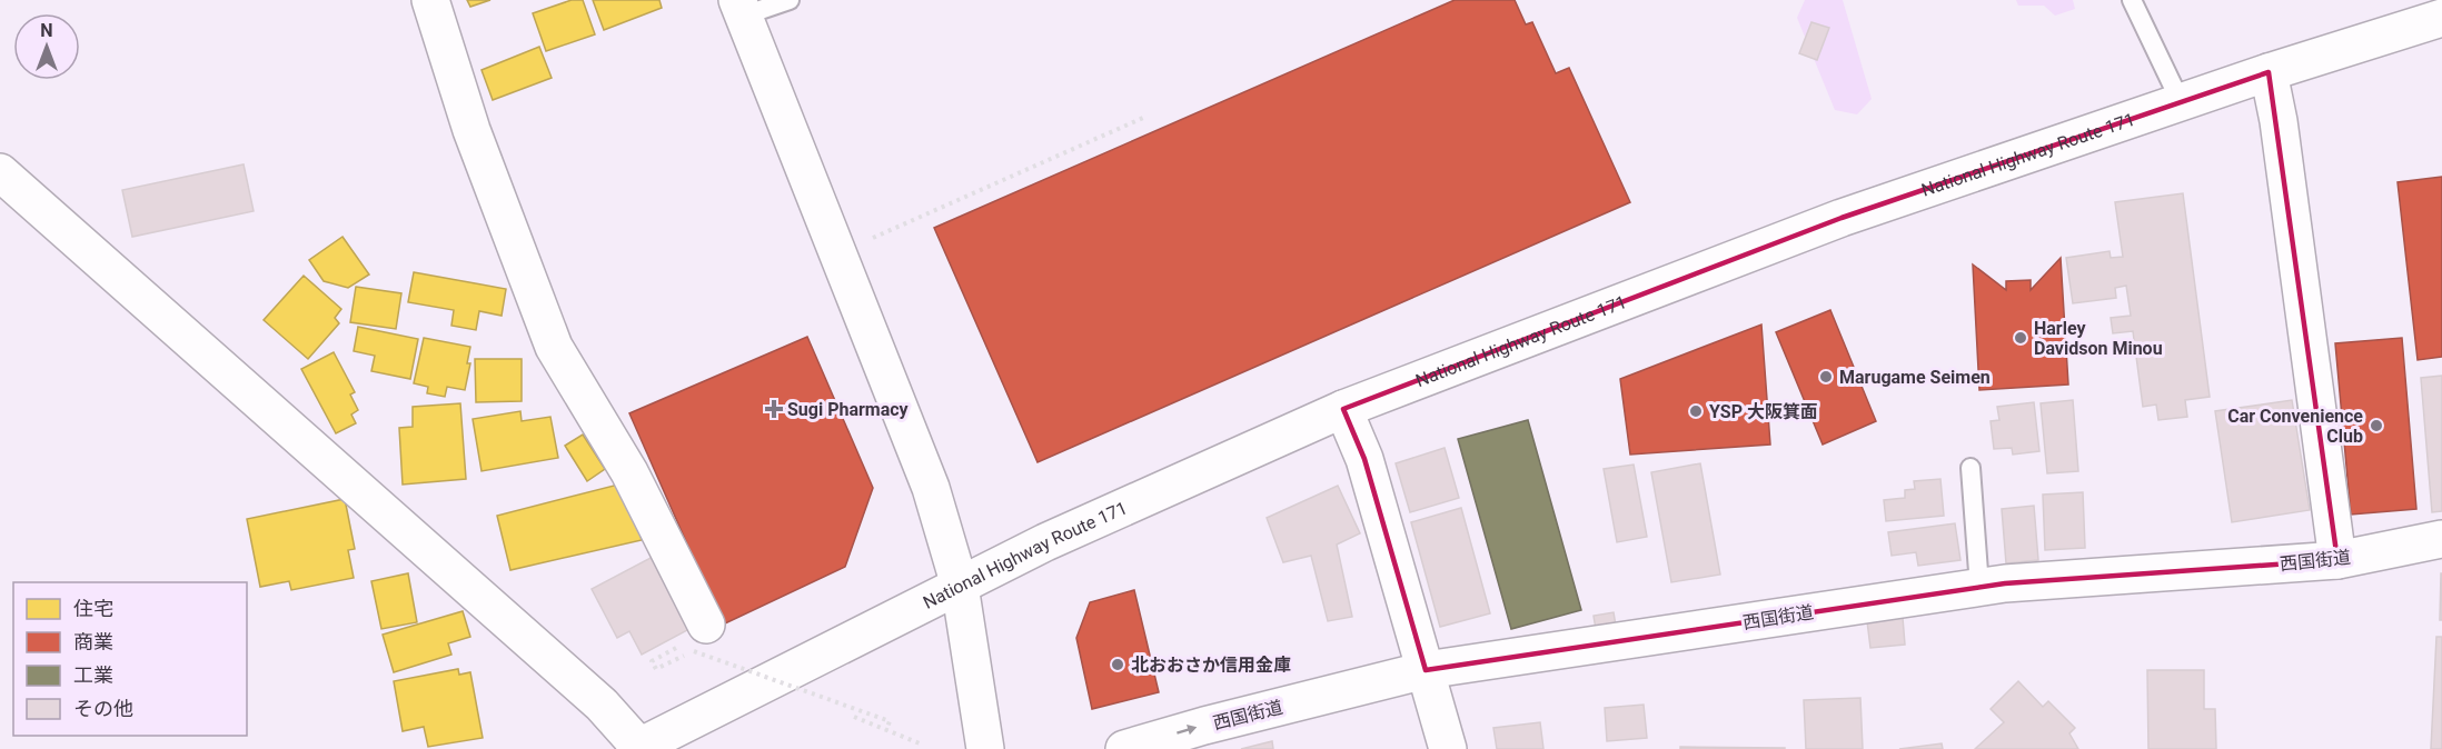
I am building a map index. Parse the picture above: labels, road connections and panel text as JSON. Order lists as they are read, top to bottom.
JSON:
{
  "streets": {
    "main road": ["National Highway Route 171", "西国街道"]
  },
  "places": {
    "other": [
      "Harley Davidson Minou",
      "Marugame Seimen",
      "YSP 大阪箕面",
      "Car Convenience Club",
      "北おおさか信用金庫"
    ],
    "health": ["Sugi Pharmacy"]
  },
  "legend": [
    "住宅",
    "商業",
    "工業",
    "その他"
  ],
  "north": "top"
}
